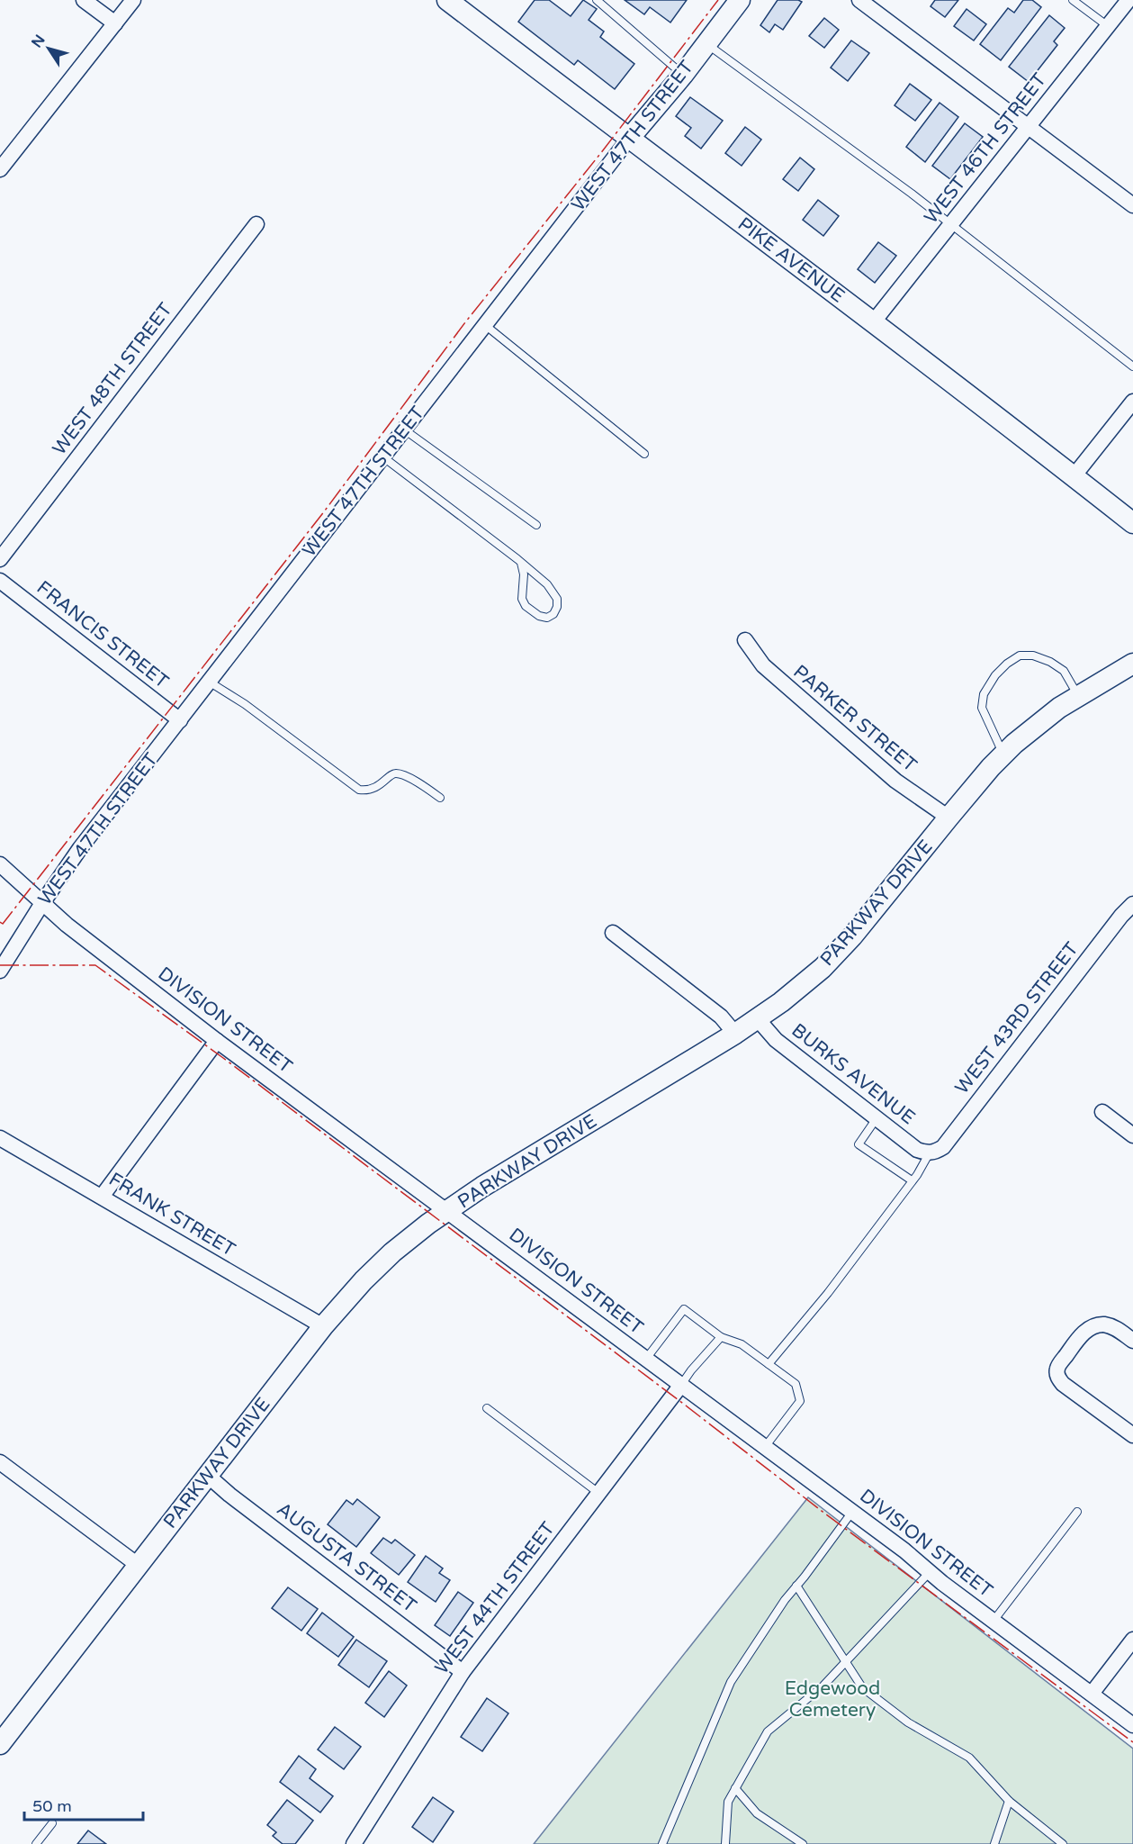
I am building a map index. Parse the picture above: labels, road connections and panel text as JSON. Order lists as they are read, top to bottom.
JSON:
{
  "streets": {
    "street": [
      "WEST 47TH STREET",
      "WEST 46TH STREET",
      "PIKE AVENUE",
      "WEST 48TH STREET",
      "FRANCIS STREET",
      "PARKER STREET",
      "PARKWAY DRIVE",
      "WEST 43RD STREET",
      "DIVISION STREET",
      "BURKS AVENUE",
      "FRANK STREET",
      "AUGUSTA STREET",
      "WEST 44TH STREET"
    ]
  },
  "crossings": [
    ["WEST 47TH STREET", "PIKE AVENUE"],
    ["WEST 47TH STREET", "FRANCIS STREET"],
    ["WEST 47TH STREET", "DIVISION STREET"],
    ["WEST 46TH STREET", "PIKE AVENUE"],
    ["PARKER STREET", "PARKWAY DRIVE"],
    ["PARKWAY DRIVE", "DIVISION STREET"],
    ["PARKWAY DRIVE", "BURKS AVENUE"],
    ["PARKWAY DRIVE", "FRANK STREET"],
    ["PARKWAY DRIVE", "AUGUSTA STREET"],
    ["WEST 43RD STREET", "BURKS AVENUE"],
    ["DIVISION STREET", "WEST 44TH STREET"],
    ["AUGUSTA STREET", "WEST 44TH STREET"]
  ],
  "parks": ["Edgewood Cemetery"],
  "scale_bar": "50 m",
  "north": "top left"
}
